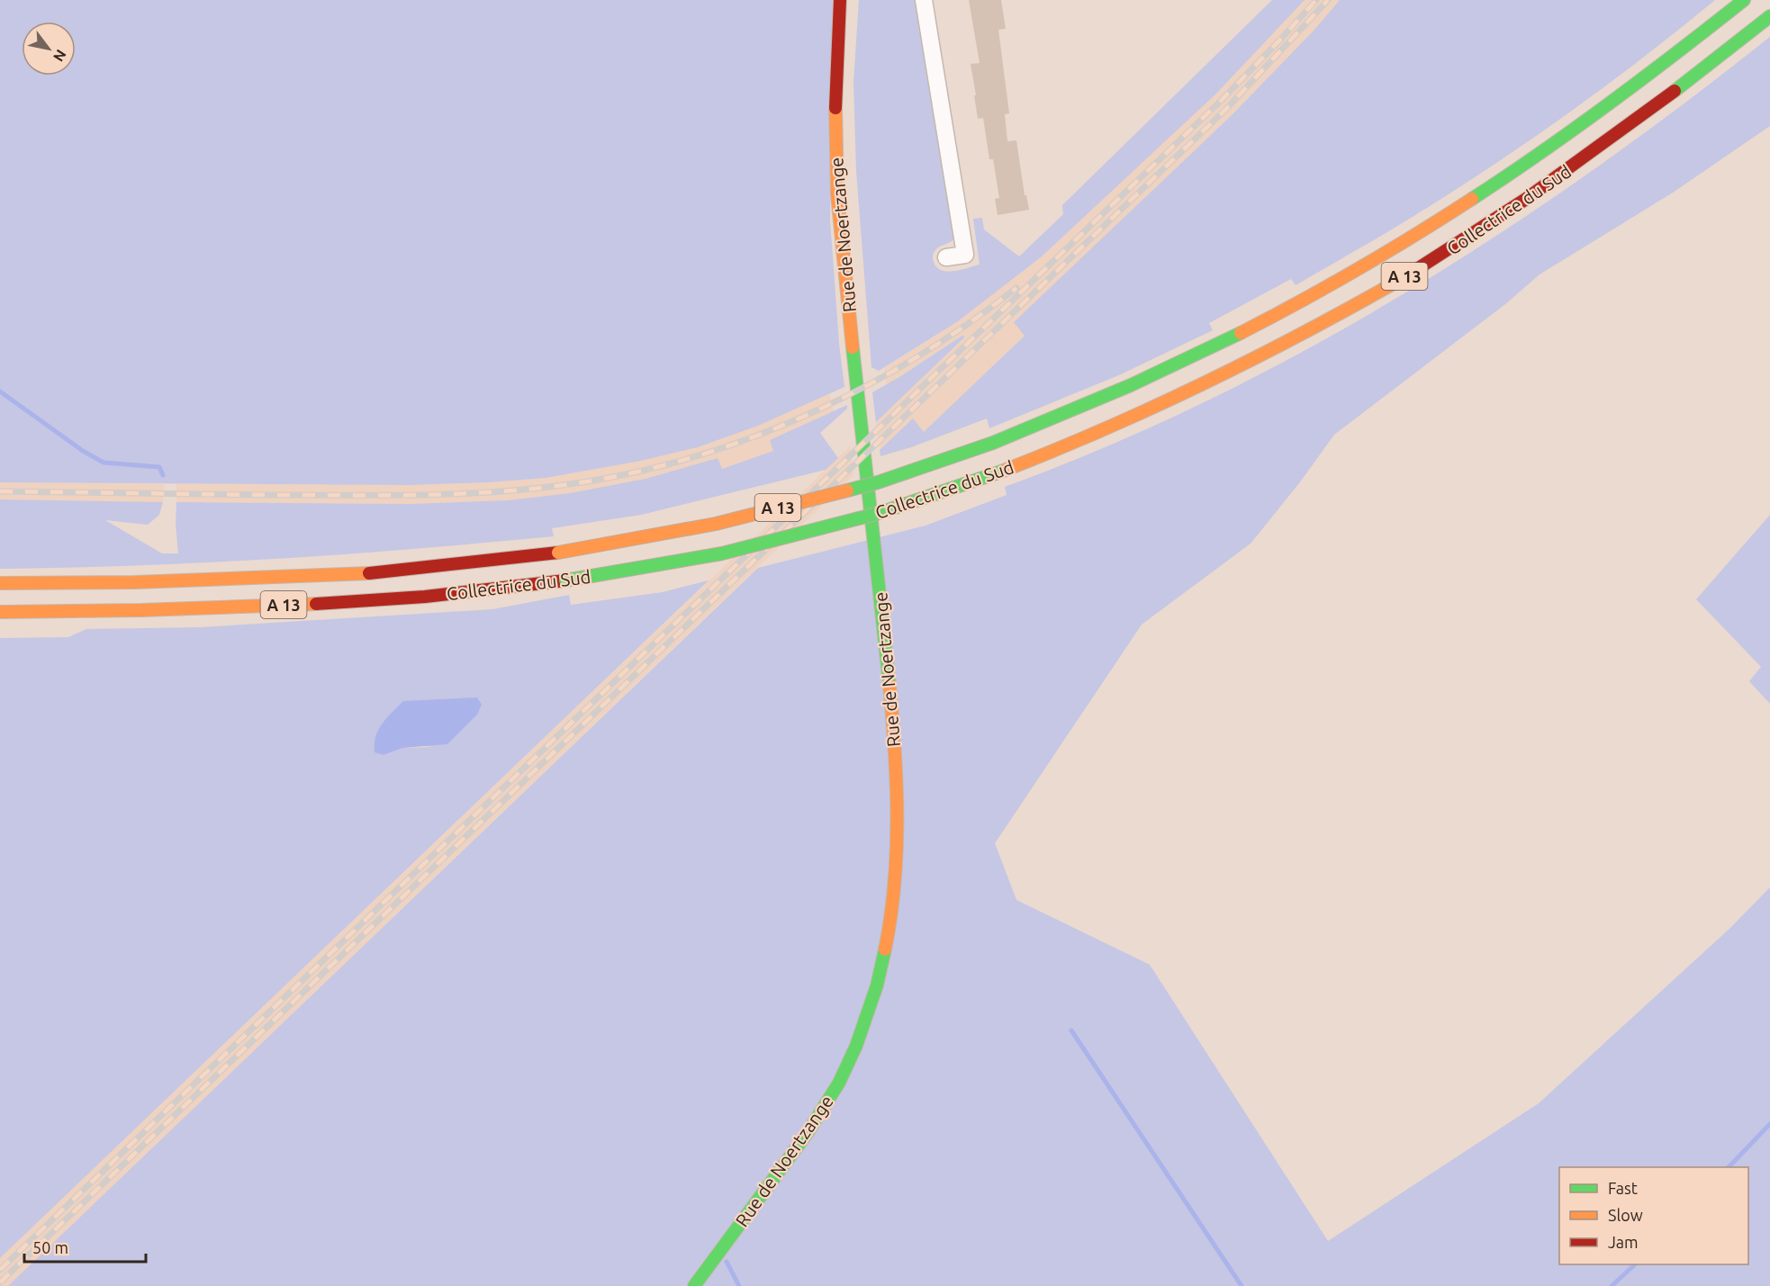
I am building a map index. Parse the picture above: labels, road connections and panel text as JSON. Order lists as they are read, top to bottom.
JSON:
{
  "streets": {
    "main road": ["Collectrice du Sud", "Rue de Noertzange", "A 13"]
  },
  "legend": ["Fast", "Slow", "Jam"],
  "scale_bar": "50 m",
  "north": "bottom right"
}
